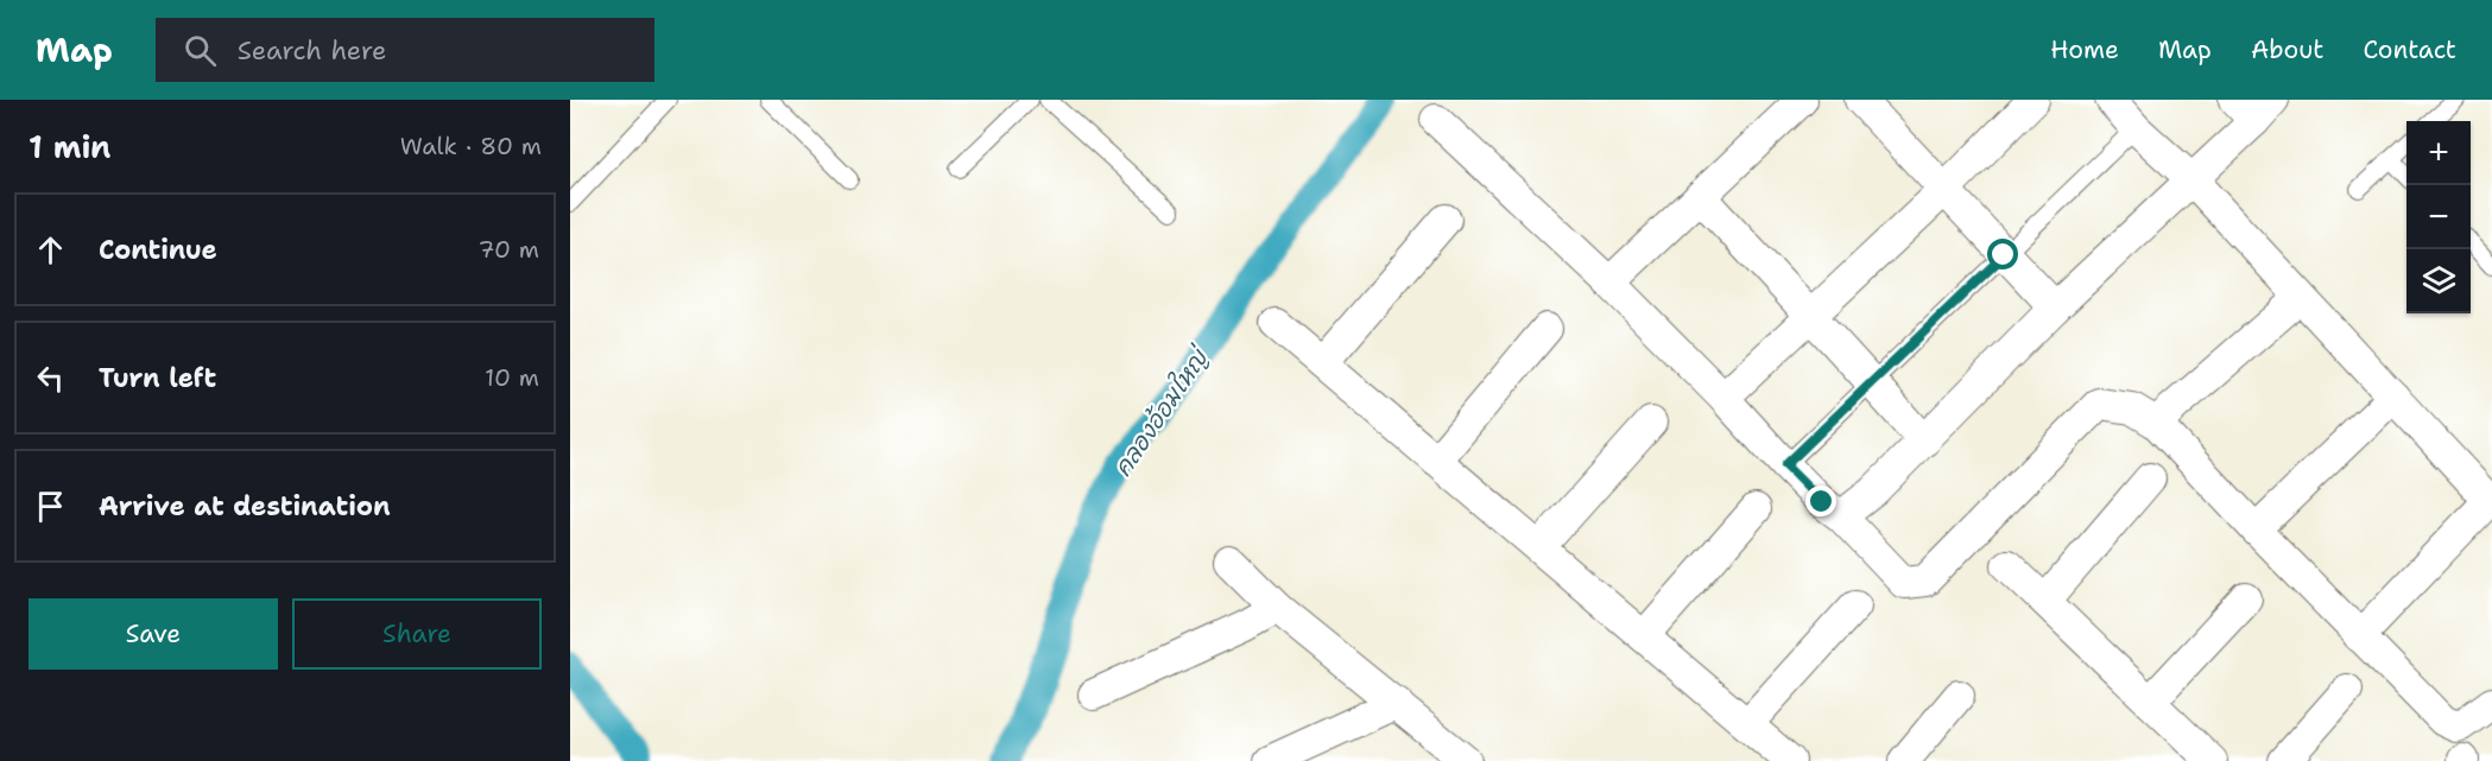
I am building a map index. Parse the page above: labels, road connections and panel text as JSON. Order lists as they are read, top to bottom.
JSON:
{
  "water": ["คลองอ้อมใหญ่"],
  "page": {
    "header": "Map",
    "search": "Search here",
    "nav": [
      "Home",
      "Map",
      "About",
      "Contact"
    ],
    "heading": ["1 min", "Walk · 80 m"],
    "map_buttons": ["+", "−"],
    "list": [
      ["Continue", "70 m"],
      ["Turn left", "10 m"],
      "Arrive at destination"
    ],
    "buttons": ["Save", "Share"]
  }
}
